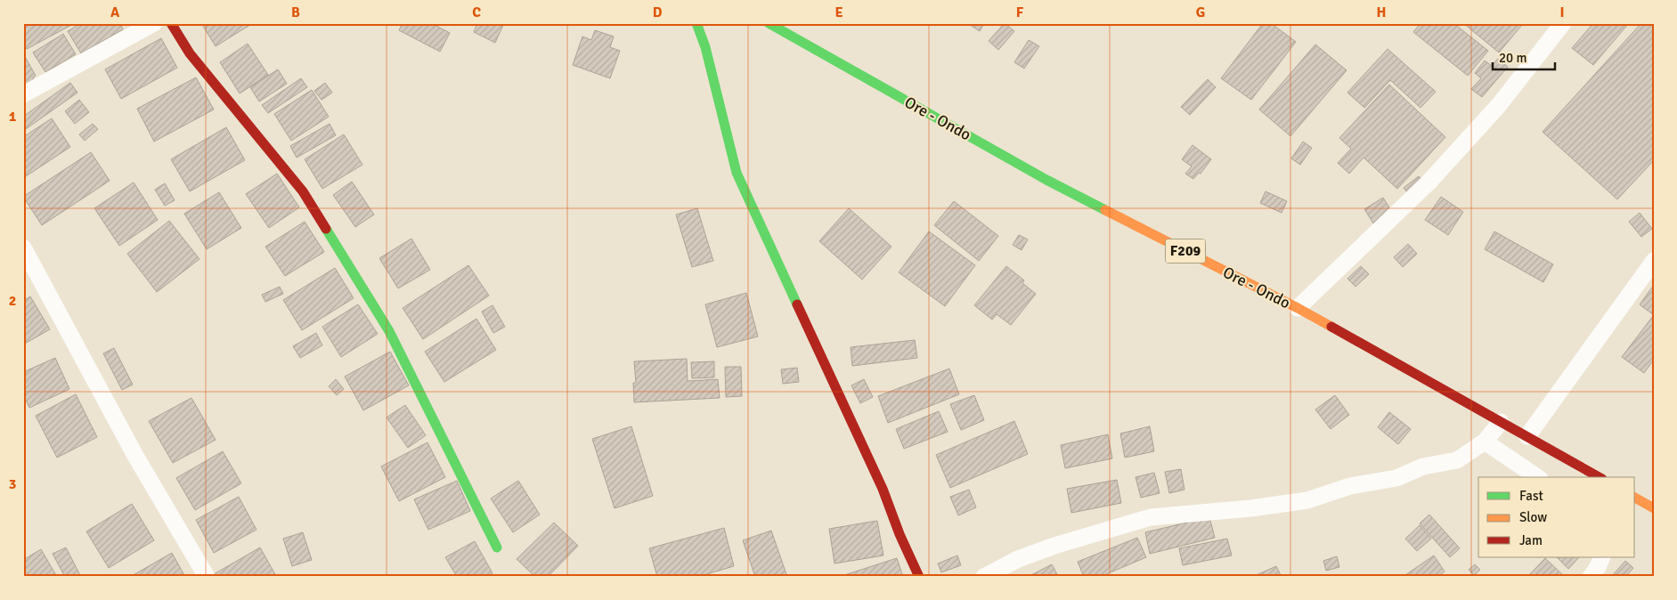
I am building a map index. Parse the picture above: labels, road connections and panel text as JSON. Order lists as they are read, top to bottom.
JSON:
{
  "streets": {
    "street": ["Ore - Ondo", "F209"]
  },
  "legend": ["Fast", "Slow", "Jam"],
  "scale_bar": "20 m",
  "grid": {
    "columns": [
      "A",
      "B",
      "C",
      "D",
      "E",
      "F",
      "G",
      "H",
      "I"
    ],
    "rows": ["1", "2", "3"]
  }
}
